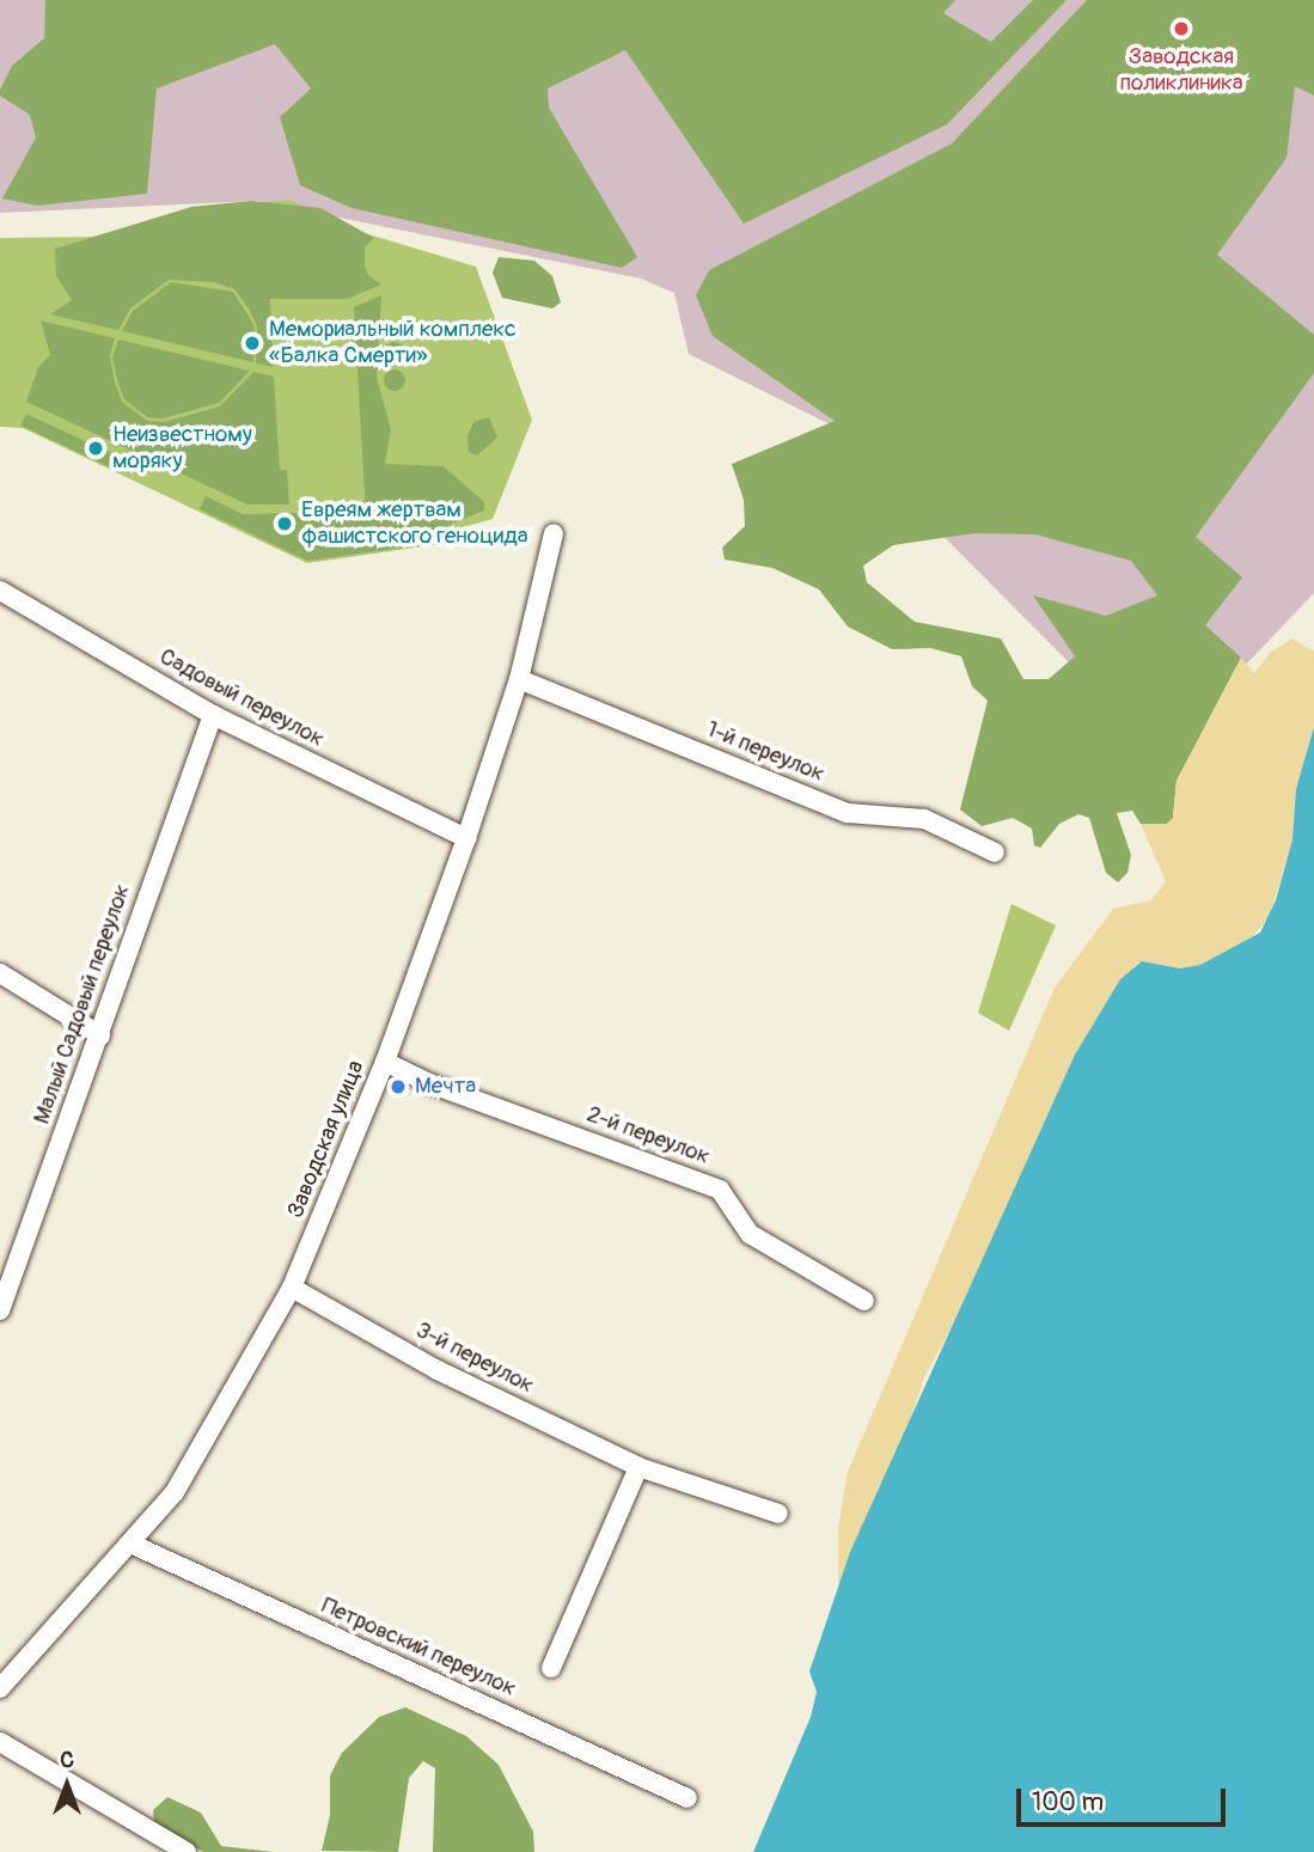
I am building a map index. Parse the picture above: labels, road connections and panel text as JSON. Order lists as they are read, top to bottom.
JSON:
{
  "streets": {
    "street": [
      "Садовый переулок",
      "1-й переулок",
      "Малый Садовый переулок",
      "2-й переулок",
      "Заводская улица",
      "3-й переулок",
      "Петровский переулок"
    ]
  },
  "crossings": [
    ["Садовый переулок", "Малый Садовый переулок"],
    ["Садовый переулок", "Заводская улица"],
    ["1-й переулок", "Заводская улица"],
    ["2-й переулок", "Заводская улица"],
    ["Заводская улица", "3-й переулок"],
    ["Заводская улица", "Петровский переулок"]
  ],
  "places": [
    "Заводская поликлиника",
    "Мемориальный комплекс «Балка Смерти»",
    "Неизвестному моряку",
    "Евреям жертвам фашистского геноцида",
    "Мечта"
  ],
  "scale_bar": "100 m",
  "north": "top"
}
